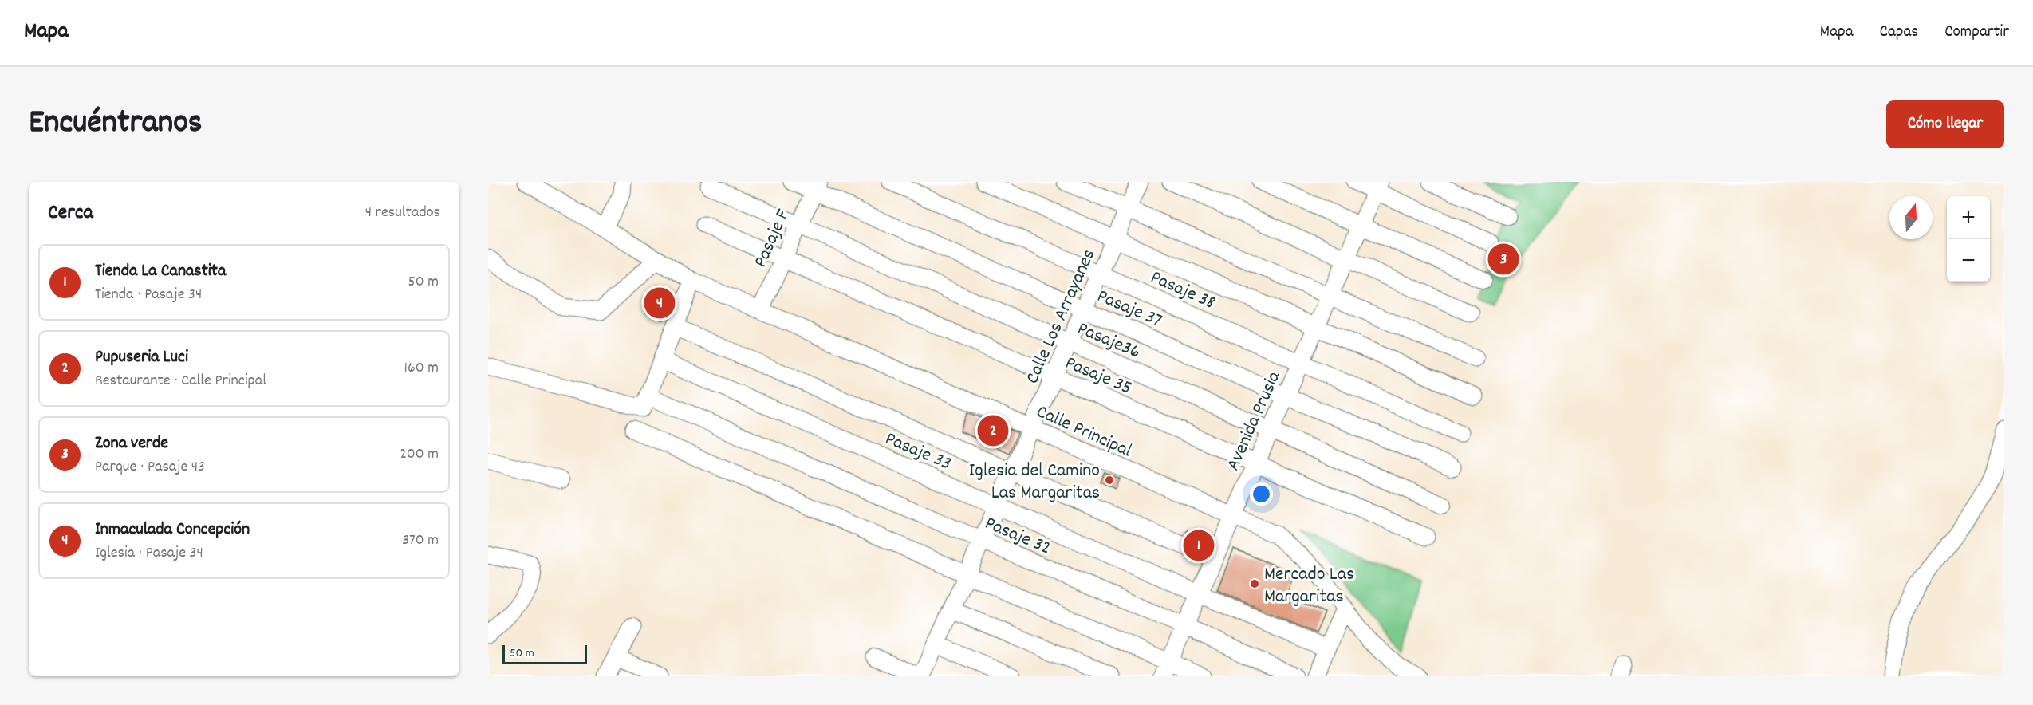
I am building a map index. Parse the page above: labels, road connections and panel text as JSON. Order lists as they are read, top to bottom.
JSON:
{
  "streets": {
    "street": [
      "Pasaje F",
      "Pasaje 38",
      "Pasaje 37",
      "Calle Los Arrayanes",
      "Pasaje36",
      "Pasaje 35",
      "Avenida Prusia",
      "Calle Principal",
      "Pasaje 33",
      "Pasaje 32"
    ]
  },
  "crossings": [
    ["Pasaje F", "Pasaje 37"],
    ["Pasaje F", "Pasaje36"],
    ["Pasaje F", "Pasaje 35"],
    ["Pasaje F", "Calle Principal"],
    ["Pasaje 38", "Calle Los Arrayanes"],
    ["Pasaje 38", "Avenida Prusia"],
    ["Pasaje 37", "Calle Los Arrayanes"],
    ["Pasaje 37", "Avenida Prusia"],
    ["Calle Los Arrayanes", "Pasaje36"],
    ["Calle Los Arrayanes", "Pasaje 35"],
    ["Calle Los Arrayanes", "Calle Principal"],
    ["Calle Los Arrayanes", "Pasaje 33"],
    ["Calle Los Arrayanes", "Pasaje 32"],
    ["Pasaje36", "Avenida Prusia"],
    ["Pasaje 35", "Avenida Prusia"],
    ["Avenida Prusia", "Calle Principal"],
    ["Avenida Prusia", "Pasaje 33"],
    ["Avenida Prusia", "Pasaje 32"]
  ],
  "places": ["Iglesia del Camino Las Margaritas", "Mercado Las Margaritas"],
  "scale_bar": "50 m",
  "north": "top",
  "page": {
    "header": "Mapa",
    "nav": ["Mapa", "Capas", "Compartir"],
    "title": "Encuéntranos",
    "buttons": "Cómo llegar",
    "heading": ["Cerca", "4 resultados"],
    "map_buttons": ["+", "−"],
    "pins": [
      "3",
      "4",
      "2",
      "1"
    ],
    "list": [
      {
        "mark": "1",
        "name": "Tienda La Canastita",
        "note": "Tienda · Pasaje 34",
        "value": "50 m"
      },
      {
        "mark": "2",
        "name": "Pupuseria Luci",
        "note": "Restaurante · Calle Principal",
        "value": "160 m"
      },
      {
        "mark": "3",
        "name": "Zona verde",
        "note": "Parque · Pasaje 43",
        "value": "200 m"
      },
      {
        "mark": "4",
        "name": "Inmaculada Concepción",
        "note": "Iglesia · Pasaje 34",
        "value": "370 m"
      }
    ],
    "scale": "50 m"
  }
}
